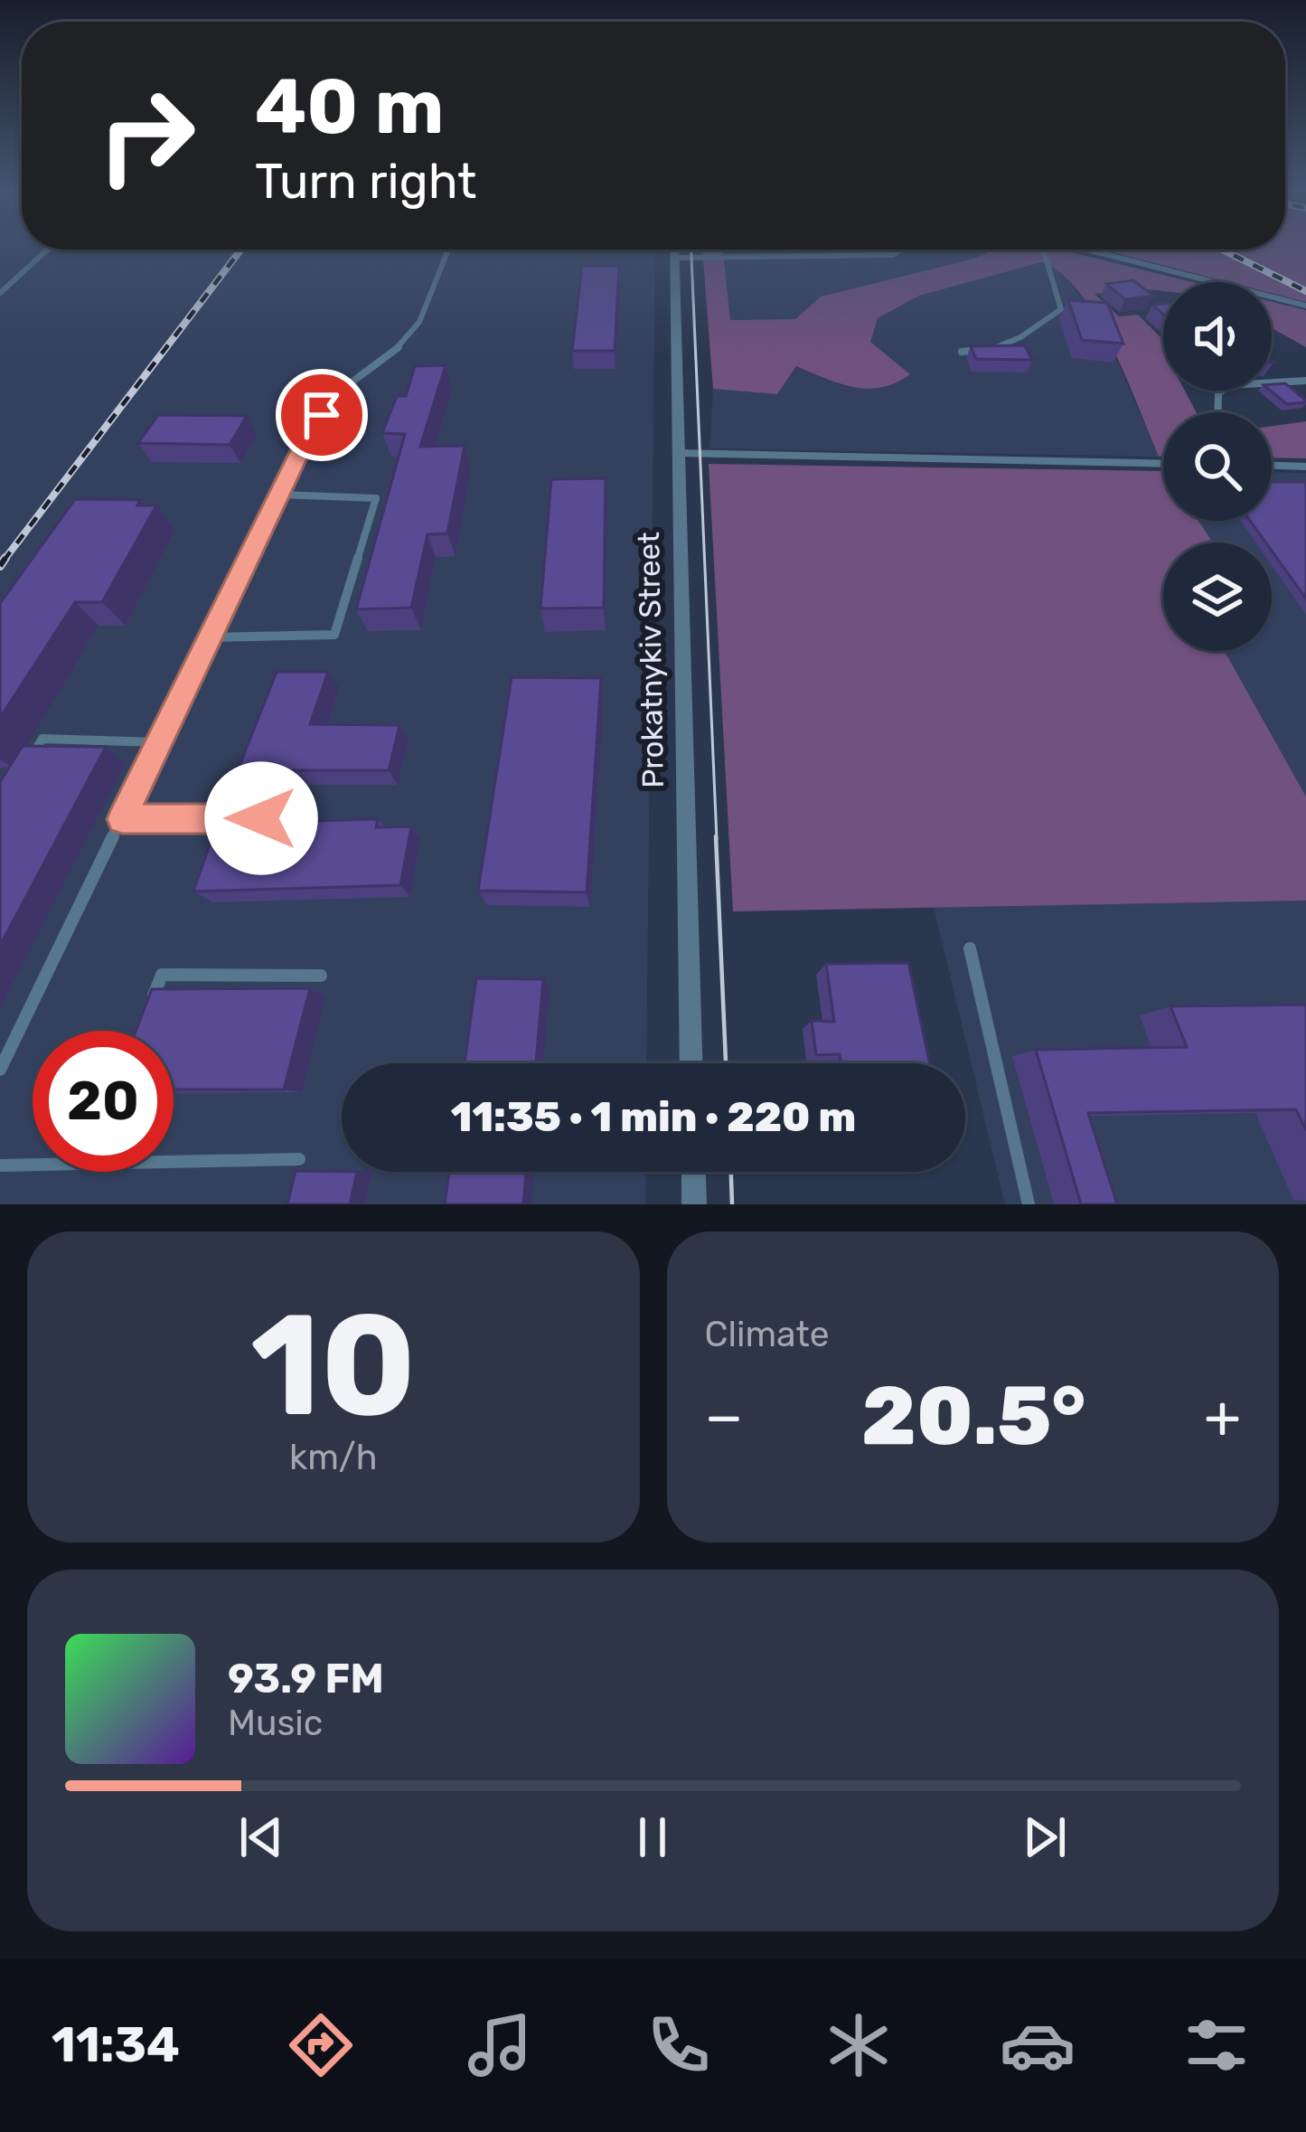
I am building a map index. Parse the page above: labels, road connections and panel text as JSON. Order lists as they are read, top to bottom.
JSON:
{
  "streets": {
    "street": ["Prokatnykiv Street"]
  },
  "page": {
    "turn": ["40 m", "Turn right"],
    "limit": "20",
    "trip": "11:35 · 1 min · 220 m",
    "tile": [
      ["10", "km/h"],
      "Climate"
    ],
    "heat": ["−", "20.5°", "+"],
    "song": ["93.9 FM", "Music"],
    "tabs": "11:34"
  }
}
